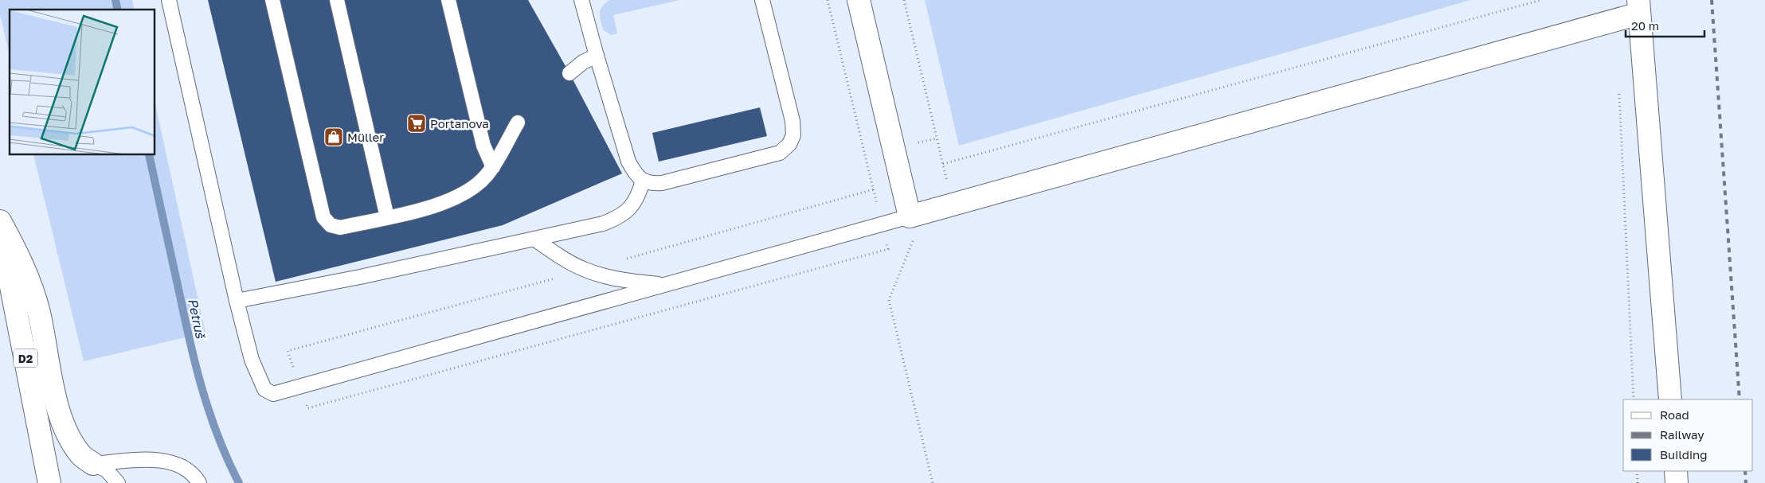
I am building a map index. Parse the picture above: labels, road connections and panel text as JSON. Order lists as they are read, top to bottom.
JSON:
{
  "streets": {
    "main road": ["D2"]
  },
  "water": ["Petruš"],
  "places": {
    "supermarket": ["Portanova"],
    "shop": ["Müller"]
  },
  "legend": ["Road", "Railway", "Building"],
  "scale_bar": "20 m"
}
